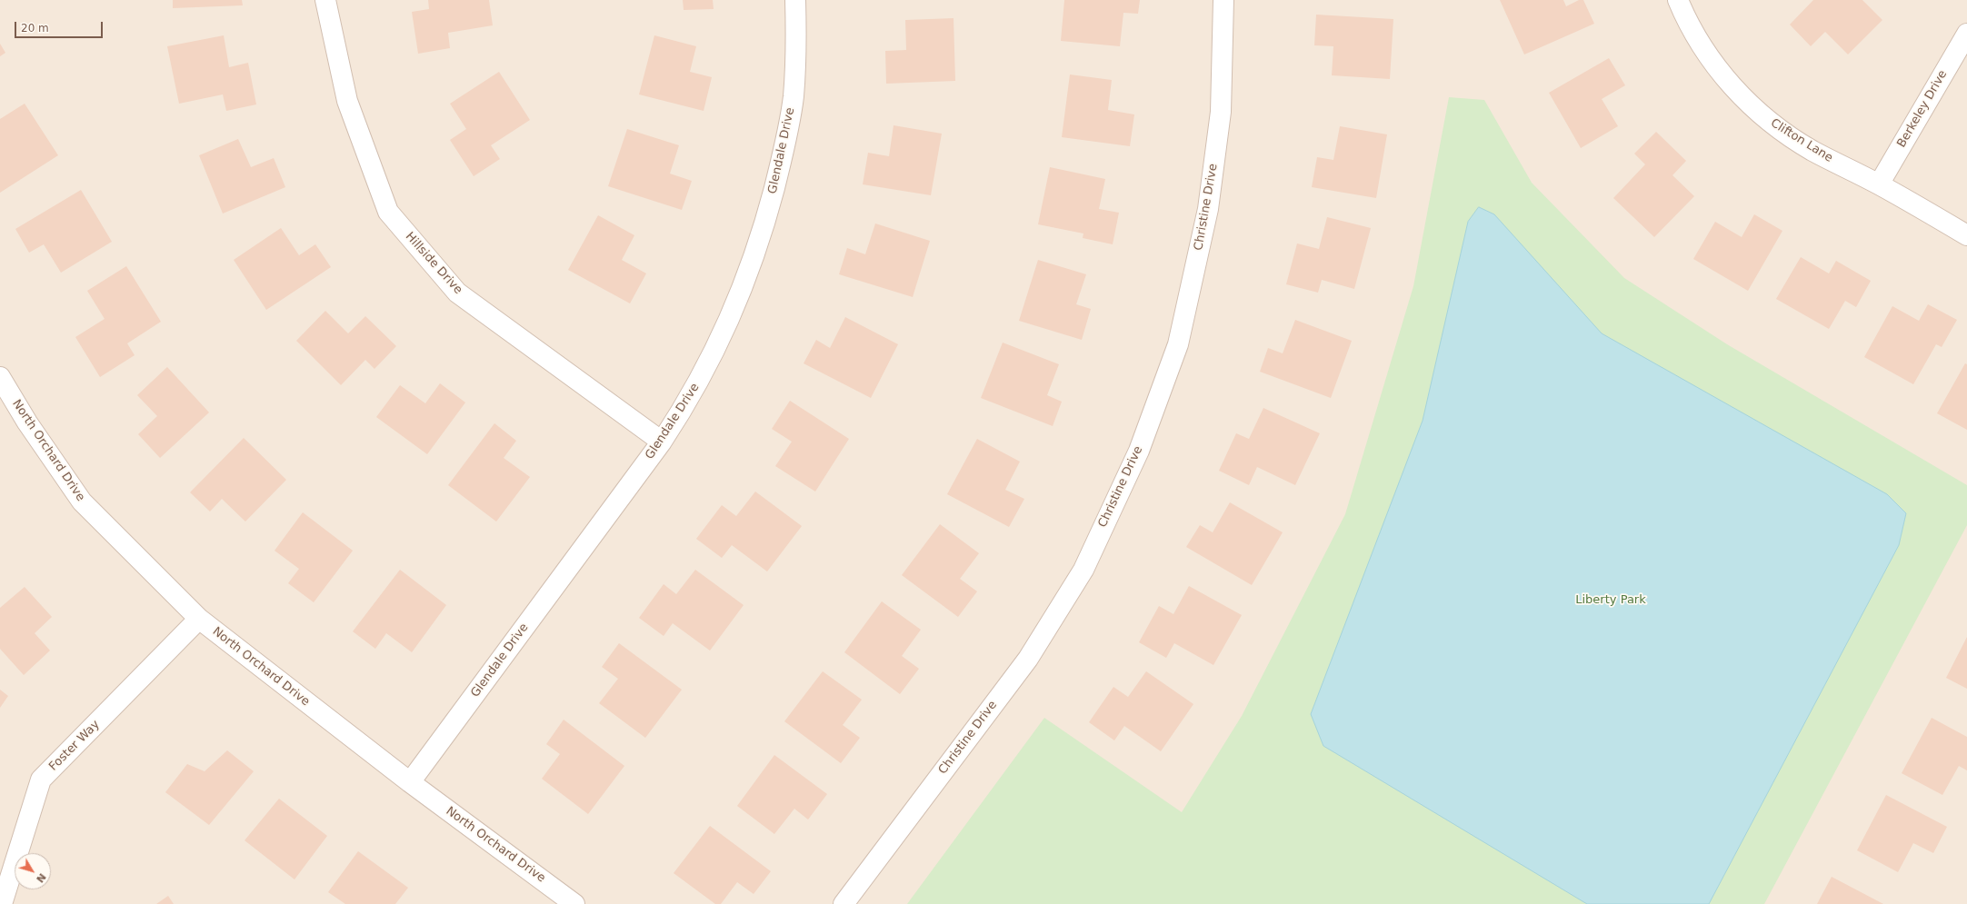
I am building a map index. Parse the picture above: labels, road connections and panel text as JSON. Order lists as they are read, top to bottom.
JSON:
{
  "streets": {
    "street": [
      "Berkeley Drive",
      "Clifton Lane",
      "Glendale Drive",
      "Christine Drive",
      "Hillside Drive",
      "North Orchard Drive",
      "Foster Way"
    ]
  },
  "crossings": [
    ["Berkeley Drive", "Clifton Lane"],
    ["Glendale Drive", "Hillside Drive"],
    ["Glendale Drive", "North Orchard Drive"],
    ["North Orchard Drive", "Foster Way"]
  ],
  "parks": ["Liberty Park"],
  "scale_bar": "20 m",
  "north": "bottom right"
}
